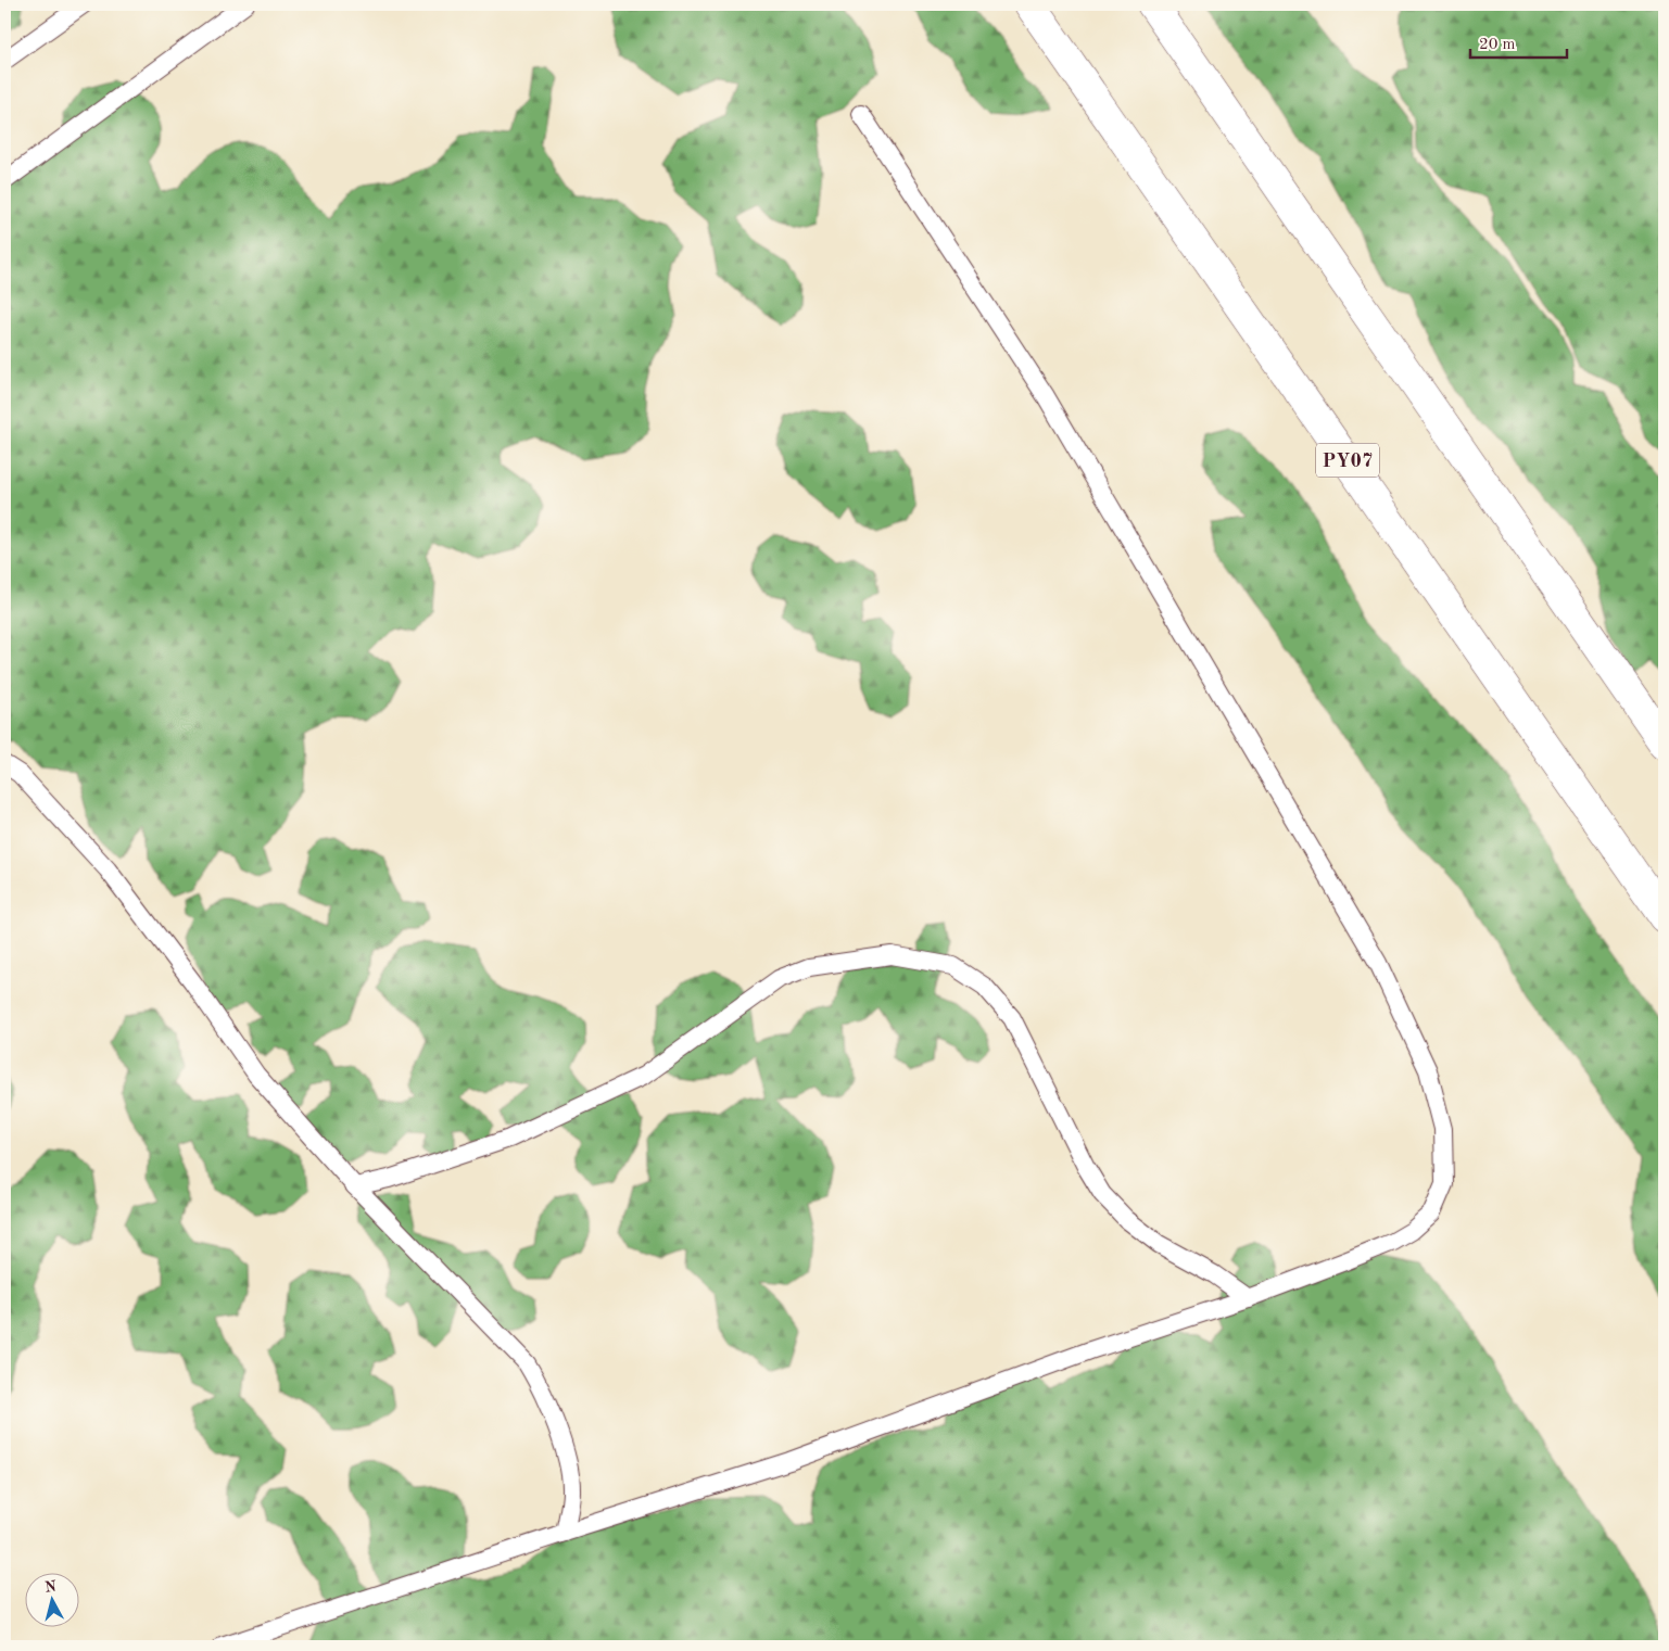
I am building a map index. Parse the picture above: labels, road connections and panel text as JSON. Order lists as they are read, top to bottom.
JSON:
{
  "streets": {
    "highway": ["PY07"]
  },
  "scale_bar": "20 m",
  "north": "top"
}
